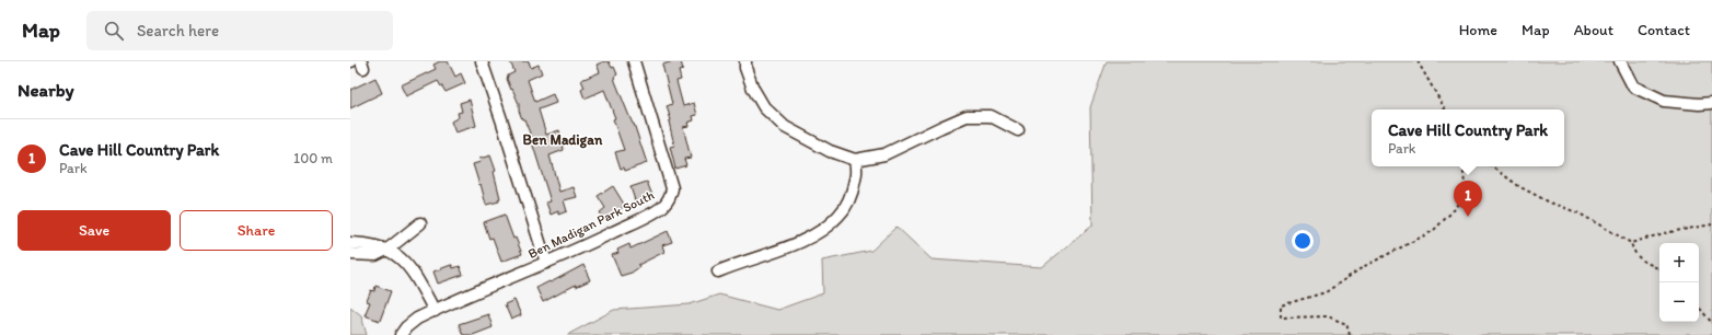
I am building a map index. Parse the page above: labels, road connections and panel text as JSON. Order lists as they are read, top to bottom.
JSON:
{
  "streets": {
    "street": ["Ben Madigan Park South"]
  },
  "districts": ["Ben Madigan"],
  "page": {
    "header": "Map",
    "search": "Search here",
    "nav": [
      "Home",
      "Map",
      "About",
      "Contact"
    ],
    "heading": "Nearby",
    "popup": ["Cave Hill Country Park", "Park"],
    "list": [
      {
        "mark": "1",
        "name": "Cave Hill Country Park",
        "note": "Park",
        "value": "100 m"
      }
    ],
    "pins": "1",
    "buttons": ["Save", "Share"],
    "map_buttons": ["+", "−"]
  }
}
